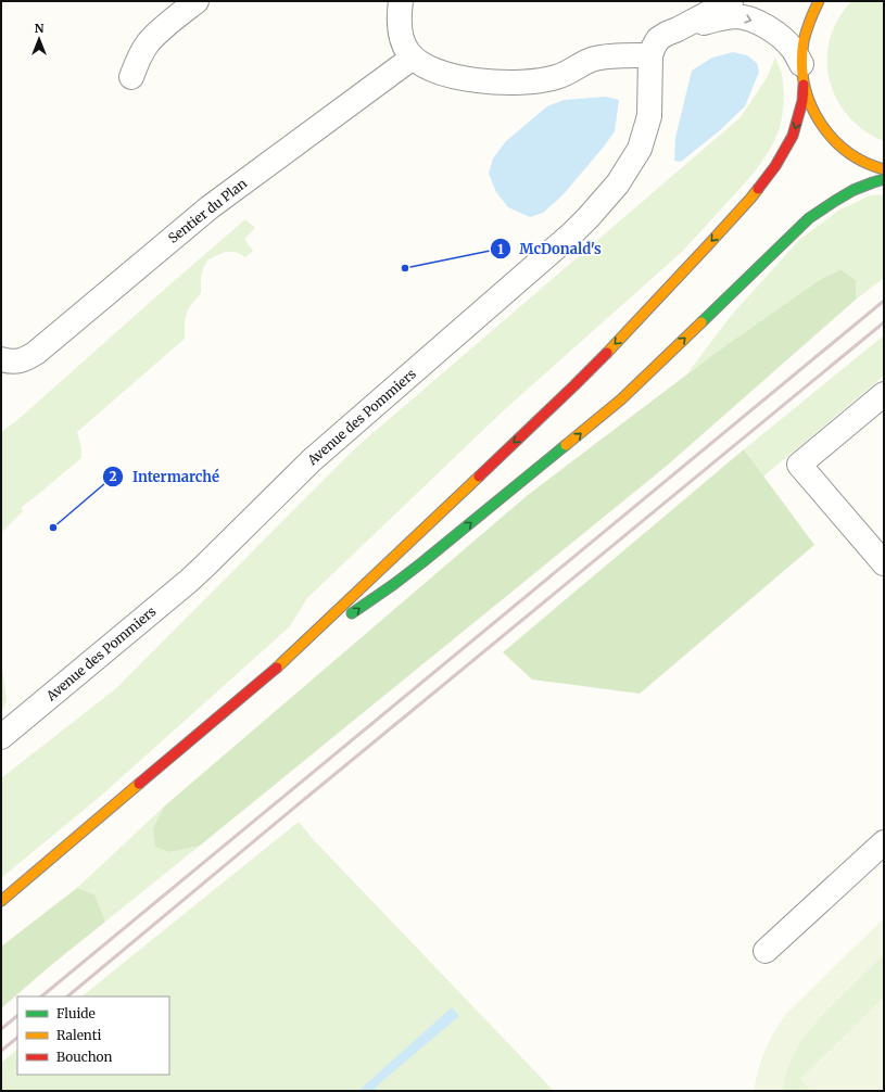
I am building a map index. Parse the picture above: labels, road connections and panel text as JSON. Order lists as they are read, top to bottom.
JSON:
{
  "streets": {
    "street": ["Sentier du Plan", "Avenue des Pommiers"]
  },
  "places": ["McDonald's", "Intermarché"],
  "legend": ["Fluide", "Ralenti", "Bouchon"],
  "north": "top"
}
